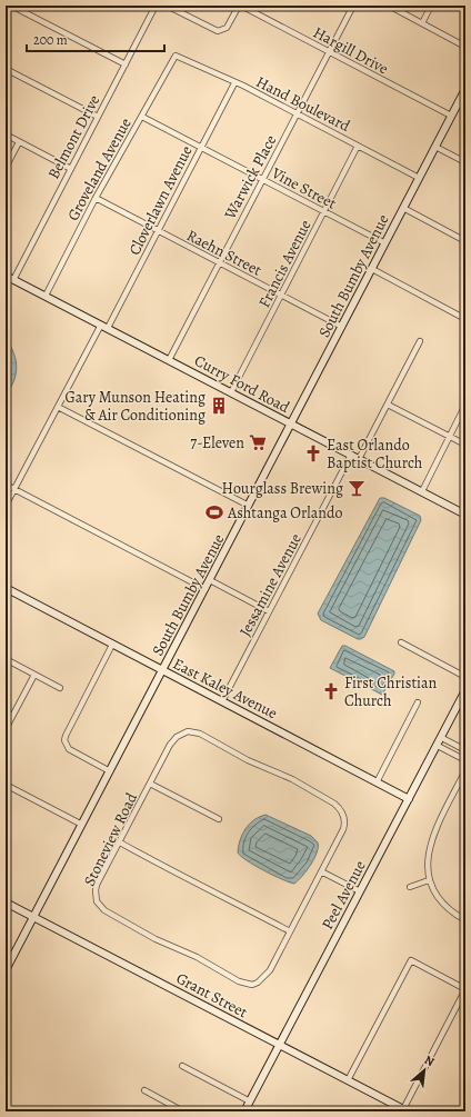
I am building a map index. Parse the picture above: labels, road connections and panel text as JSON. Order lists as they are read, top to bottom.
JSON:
{
  "streets": {
    "street": [
      "Hargill Drive",
      "Hand Boulevard",
      "Belmont Drive",
      "Groveland Avenue",
      "Warwick Place",
      "Vine Street",
      "Cloverlawn Avenue",
      "Raehn Street",
      "Francis Avenue",
      "South Bumby Avenue",
      "Curry Ford Road",
      "Jessamine Avenue",
      "East Kaley Avenue",
      "Stoneview Road",
      "Peel Avenue",
      "Grant Street"
    ]
  },
  "crossings": [
    ["Hargill Drive", "Warwick Place"],
    ["Hargill Drive", "South Bumby Avenue"],
    ["Hand Boulevard", "Groveland Avenue"],
    ["Hand Boulevard", "Warwick Place"],
    ["Hand Boulevard", "Cloverlawn Avenue"],
    ["Hand Boulevard", "Francis Avenue"],
    ["Hand Boulevard", "South Bumby Avenue"],
    ["Belmont Drive", "Curry Ford Road"],
    ["Groveland Avenue", "Vine Street"],
    ["Groveland Avenue", "Raehn Street"],
    ["Groveland Avenue", "Curry Ford Road"],
    ["Warwick Place", "Vine Street"],
    ["Warwick Place", "Raehn Street"],
    ["Warwick Place", "Curry Ford Road"],
    ["Vine Street", "Cloverlawn Avenue"],
    ["Vine Street", "Francis Avenue"],
    ["Vine Street", "South Bumby Avenue"],
    ["Cloverlawn Avenue", "Raehn Street"],
    ["Cloverlawn Avenue", "Curry Ford Road"],
    ["Raehn Street", "Francis Avenue"],
    ["Raehn Street", "South Bumby Avenue"],
    ["Francis Avenue", "Curry Ford Road"],
    ["South Bumby Avenue", "Curry Ford Road"],
    ["South Bumby Avenue", "East Kaley Avenue"],
    ["South Bumby Avenue", "Grant Street"],
    ["Curry Ford Road", "Jessamine Avenue"],
    ["Jessamine Avenue", "East Kaley Avenue"],
    ["East Kaley Avenue", "Peel Avenue"],
    ["Peel Avenue", "Grant Street"]
  ],
  "places": {
    "building": ["Gary Munson Heating & Air Conditioning"],
    "supermarket": ["7-Eleven"],
    "church": ["East Orlando Baptist Church", "First Christian Church"],
    "bar": ["Hourglass Brewing"],
    "sports": ["Ashtanga Orlando"]
  },
  "scale_bar": "200 m",
  "north": "top right"
}
